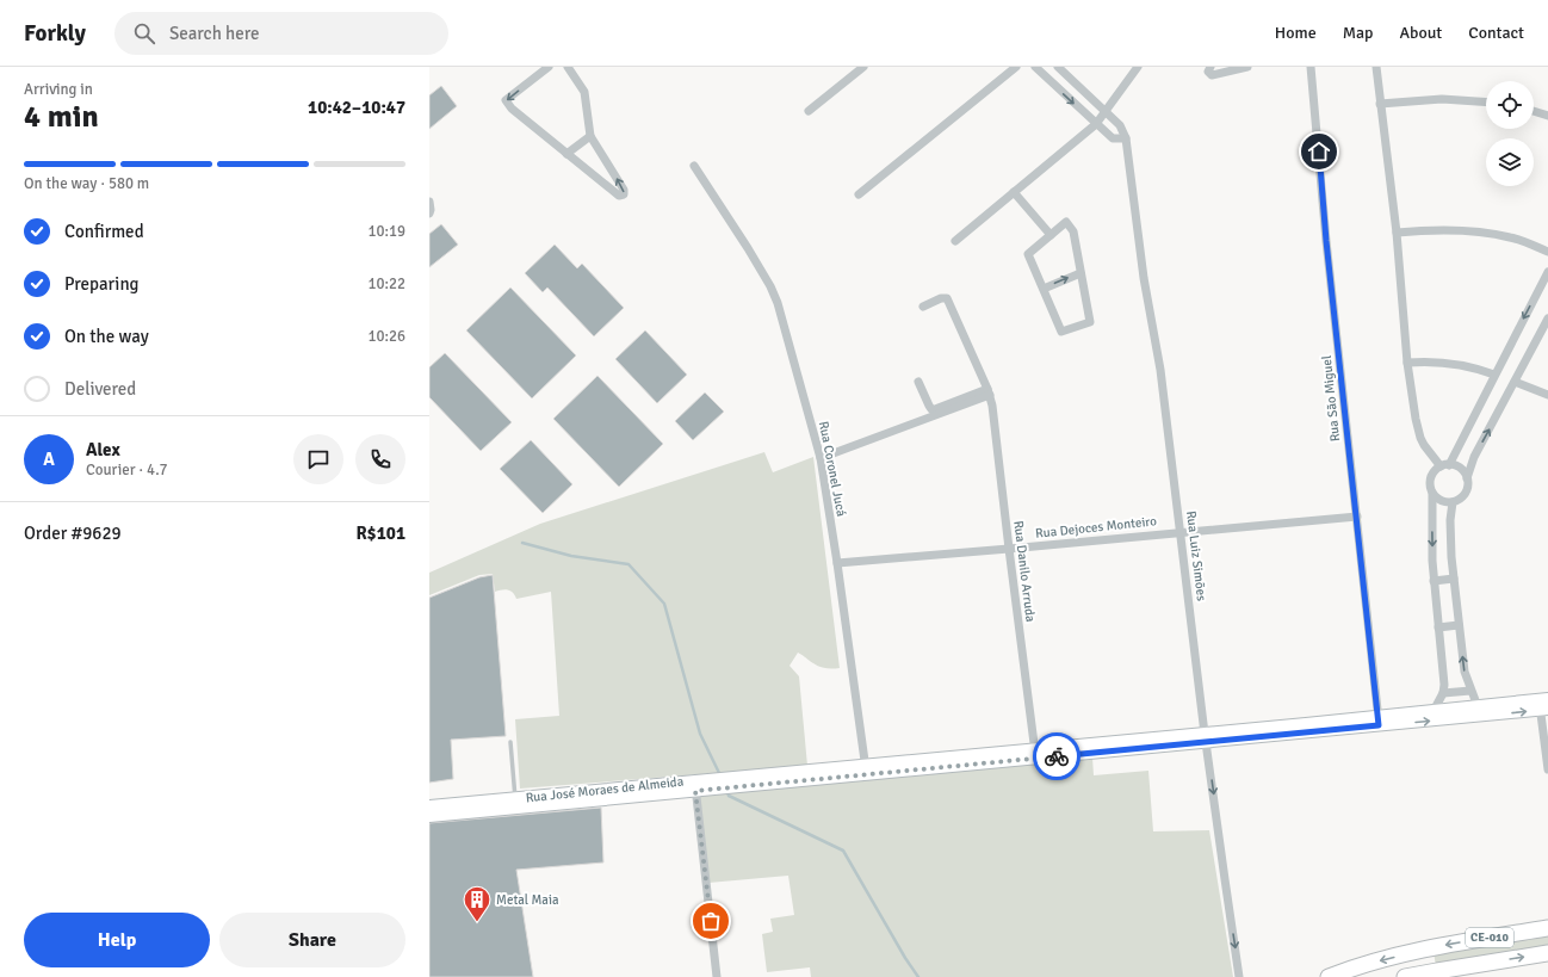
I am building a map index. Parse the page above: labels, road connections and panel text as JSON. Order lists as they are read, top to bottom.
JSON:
{
  "streets": {
    "highway": ["CE-010"],
    "street": [
      "Rua São Miguel",
      "Rua Coronel Jucá",
      "Rua Dejoces Monteiro",
      "Rua Luiz Simões",
      "Rua Danilo Arruda",
      "Rua José Moraes de Almeida"
    ]
  },
  "crossings": [
    ["Rua São Miguel", "Rua Dejoces Monteiro"],
    ["Rua São Miguel", "Rua José Moraes de Almeida"],
    ["Rua Coronel Jucá", "Rua Dejoces Monteiro"],
    ["Rua Coronel Jucá", "Rua José Moraes de Almeida"],
    ["Rua Dejoces Monteiro", "Rua Luiz Simões"],
    ["Rua Dejoces Monteiro", "Rua Danilo Arruda"],
    ["Rua Luiz Simões", "Rua José Moraes de Almeida"],
    ["Rua Danilo Arruda", "Rua José Moraes de Almeida"]
  ],
  "places": {
    "building": ["Metal Maia"]
  },
  "page": {
    "header": "Forkly",
    "search": "Search here",
    "nav": [
      "Home",
      "Map",
      "About",
      "Contact"
    ],
    "heading": ["4 min", "Arriving in", "10:42–10:47"],
    "panel": [
      "Alex",
      "Courier · 4.7",
      "Order #9629",
      "R$101"
    ],
    "bar": "On the way · 580 m",
    "list": [
      ["Confirmed", "10:19"],
      ["Preparing", "10:22"],
      ["On the way", "10:26"],
      "Delivered"
    ],
    "round": "A",
    "buttons": ["Help", "Share"]
  }
}
